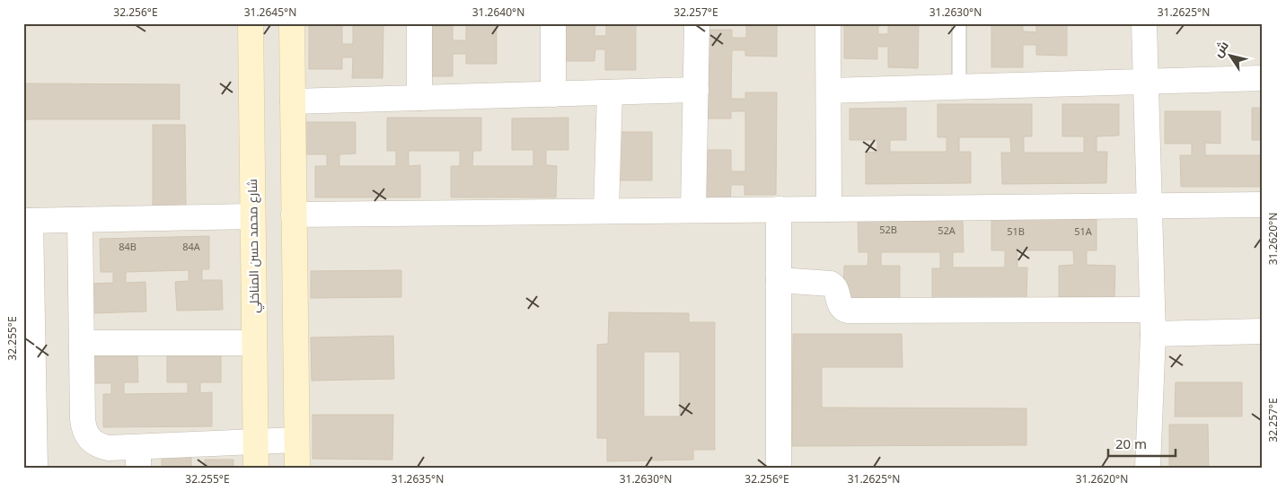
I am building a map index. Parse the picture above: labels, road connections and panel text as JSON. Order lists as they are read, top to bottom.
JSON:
{
  "streets": {
    "street": ["شارع محمد حسن المناخلي"]
  },
  "house_numbers": [
    "52B",
    "52A",
    "51B",
    "51A",
    "84B",
    "84A"
  ],
  "scale_bar": "20 m",
  "north": "top left",
  "coordinates": [
    "32.256°E",
    "31.2645°N",
    "31.2640°N",
    "32.257°E",
    "31.2630°N",
    "31.2625°N",
    "31.2620°N",
    "32.255°E",
    "31.2635°N"
  ]
}
